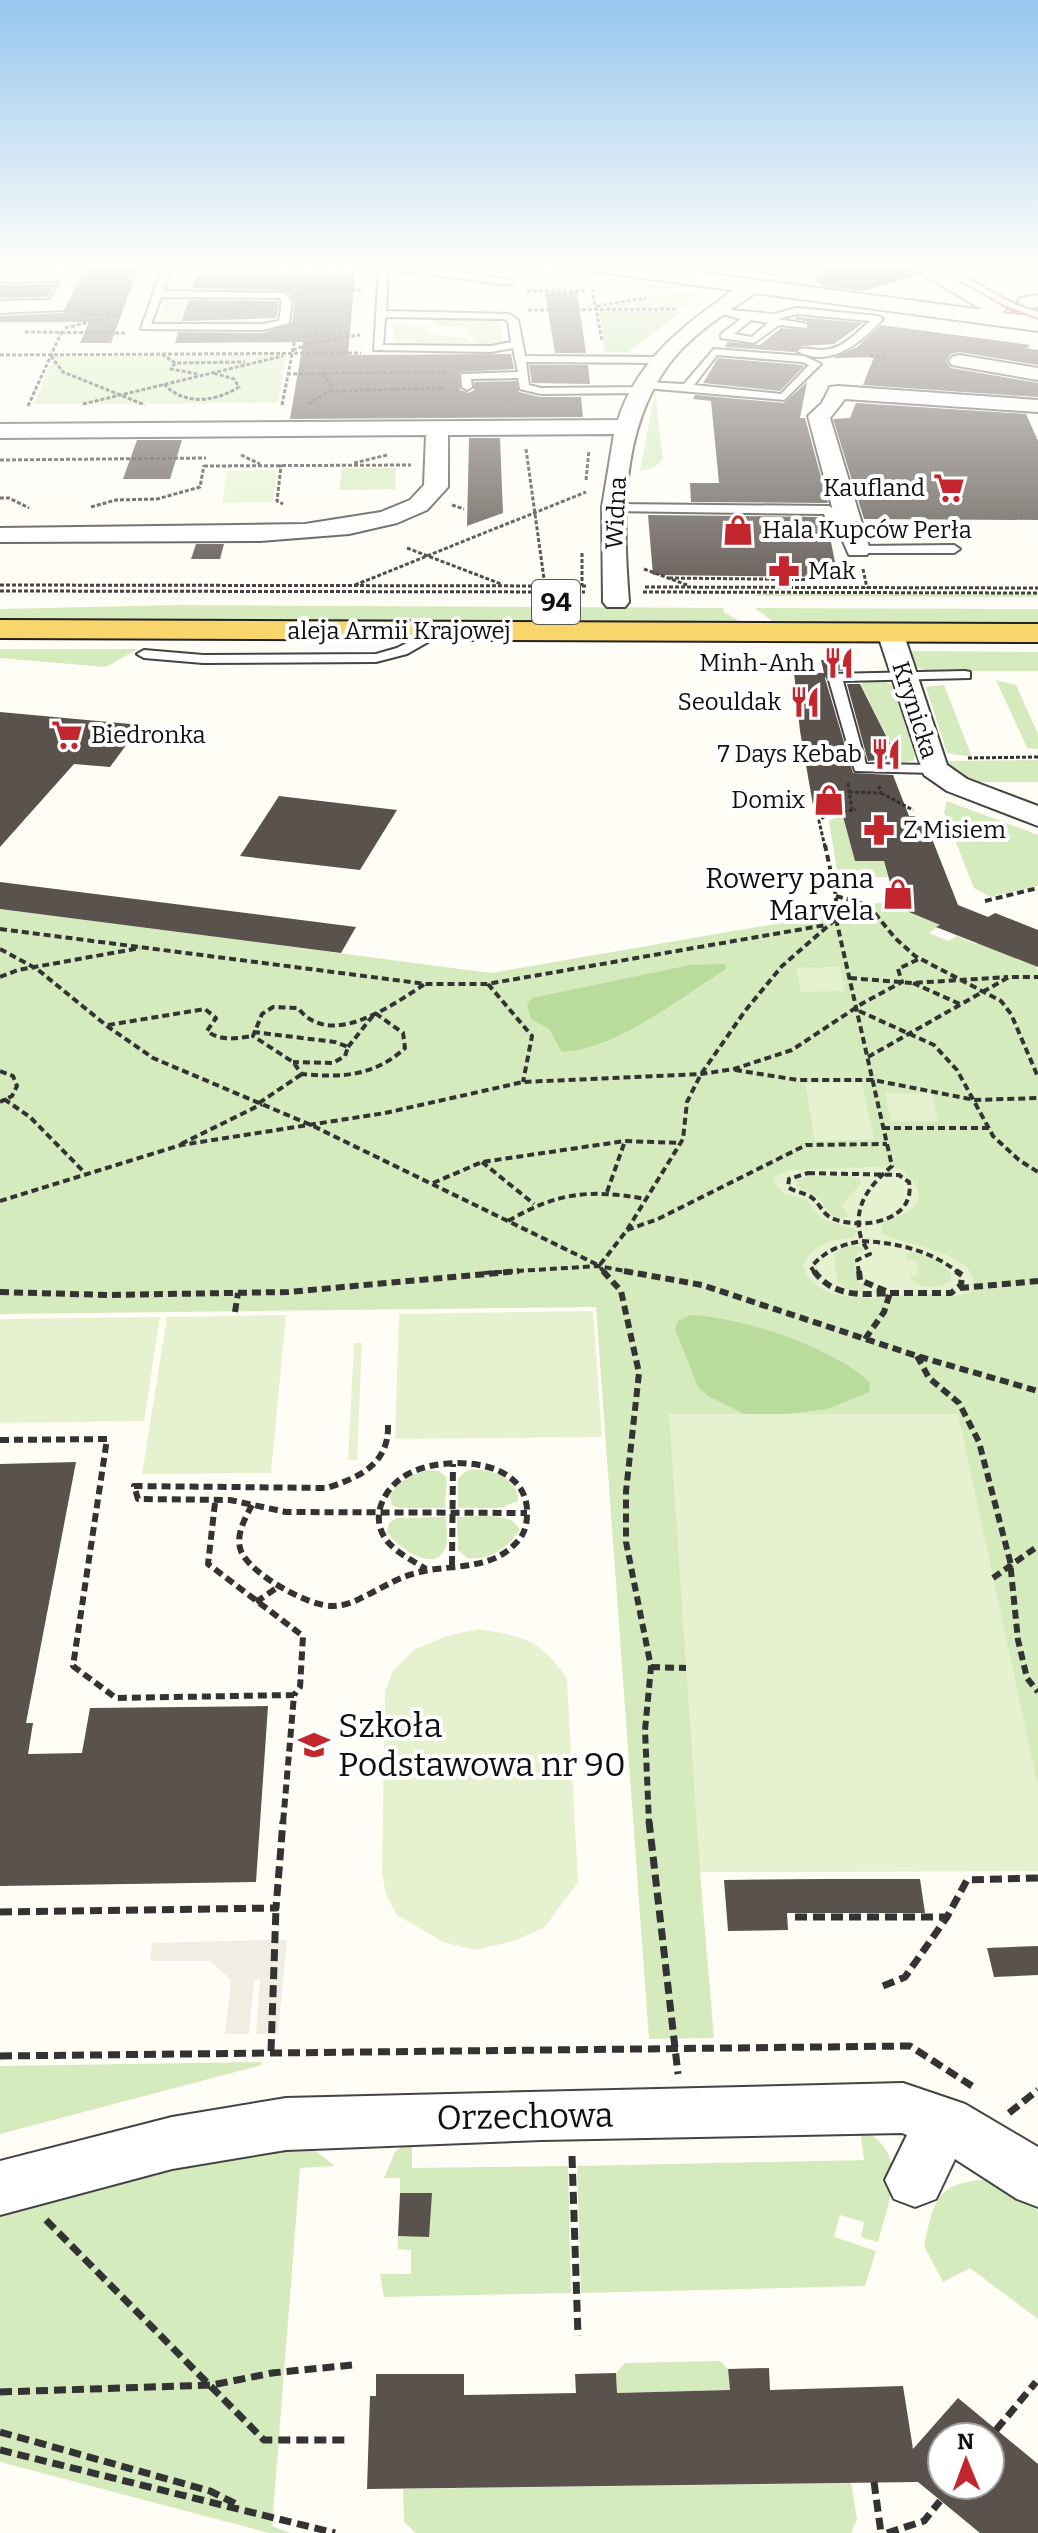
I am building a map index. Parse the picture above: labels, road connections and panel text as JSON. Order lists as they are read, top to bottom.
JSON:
{
  "streets": {
    "main road": ["94", "aleja Armii Krajowej"],
    "street": ["Widna", "Krynicka", "Orzechowa"]
  },
  "crossings": [
    ["aleja Armii Krajowej", "Krynicka"]
  ],
  "places": {
    "supermarket": ["Kaufland", "Biedronka"],
    "shop": ["Hala Kupców Perła", "Domix", "Rowery pana Marvela"],
    "pharmacy": ["Mak", "Z Misiem"],
    "restaurant": ["Minh-Anh", "Seouldak", "7 Days Kebab"],
    "school or university": ["Szkoła Podstawowa nr 90"]
  },
  "north": "top"
}
